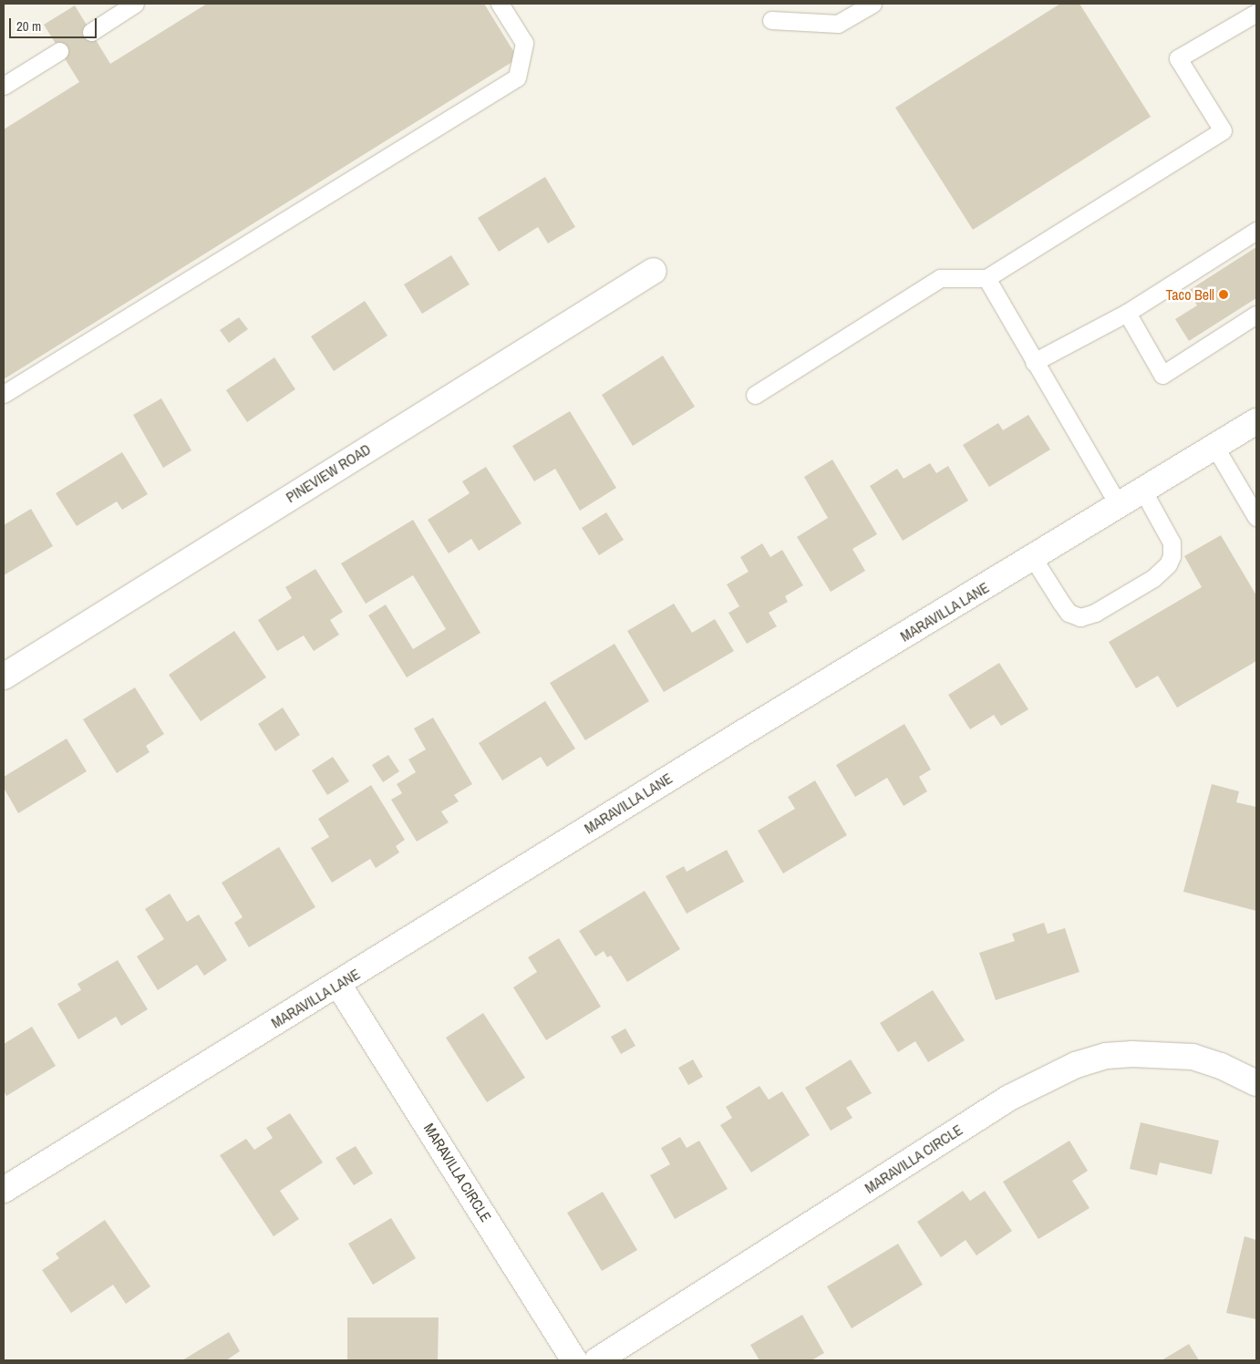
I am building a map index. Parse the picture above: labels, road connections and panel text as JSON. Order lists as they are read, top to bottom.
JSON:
{
  "streets": {
    "street": ["PINEVIEW ROAD", "MARAVILLA LANE", "MARAVILLA CIRCLE"]
  },
  "crossings": [
    ["MARAVILLA LANE", "MARAVILLA CIRCLE"]
  ],
  "places": ["Taco Bell"],
  "scale_bar": "20 m"
}
